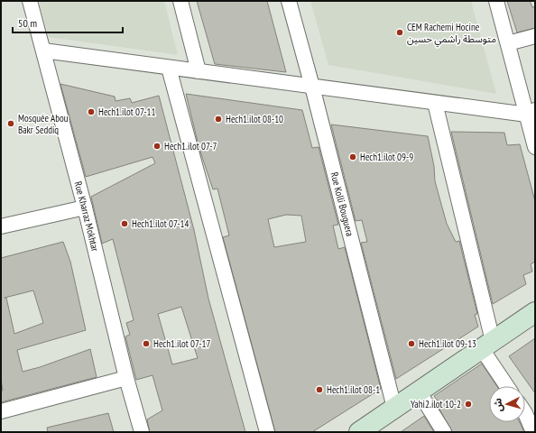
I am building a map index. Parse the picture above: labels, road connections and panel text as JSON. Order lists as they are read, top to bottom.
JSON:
{
  "streets": {
    "street": ["Rue Kolli Bouguera", "Rue Kharraz Mokhtar"]
  },
  "places": [
    "CEM Rachemi Hocine متوسطة راشمي حسين",
    "Hech1.ilot 07-11",
    "Hech1.ilot 08-10",
    "Mosquée Abou Bakr Seddiq",
    "Hech1.ilot 07-7",
    "Hech1.ilot 09-9",
    "Hech1.ilot 07-14",
    "Hech1.ilot 07-17",
    "Hech1.ilot 09-13",
    "Hech1.ilot 08-1",
    "Yahi2.ilot 10-2"
  ],
  "scale_bar": "50 m",
  "north": "left"
}
